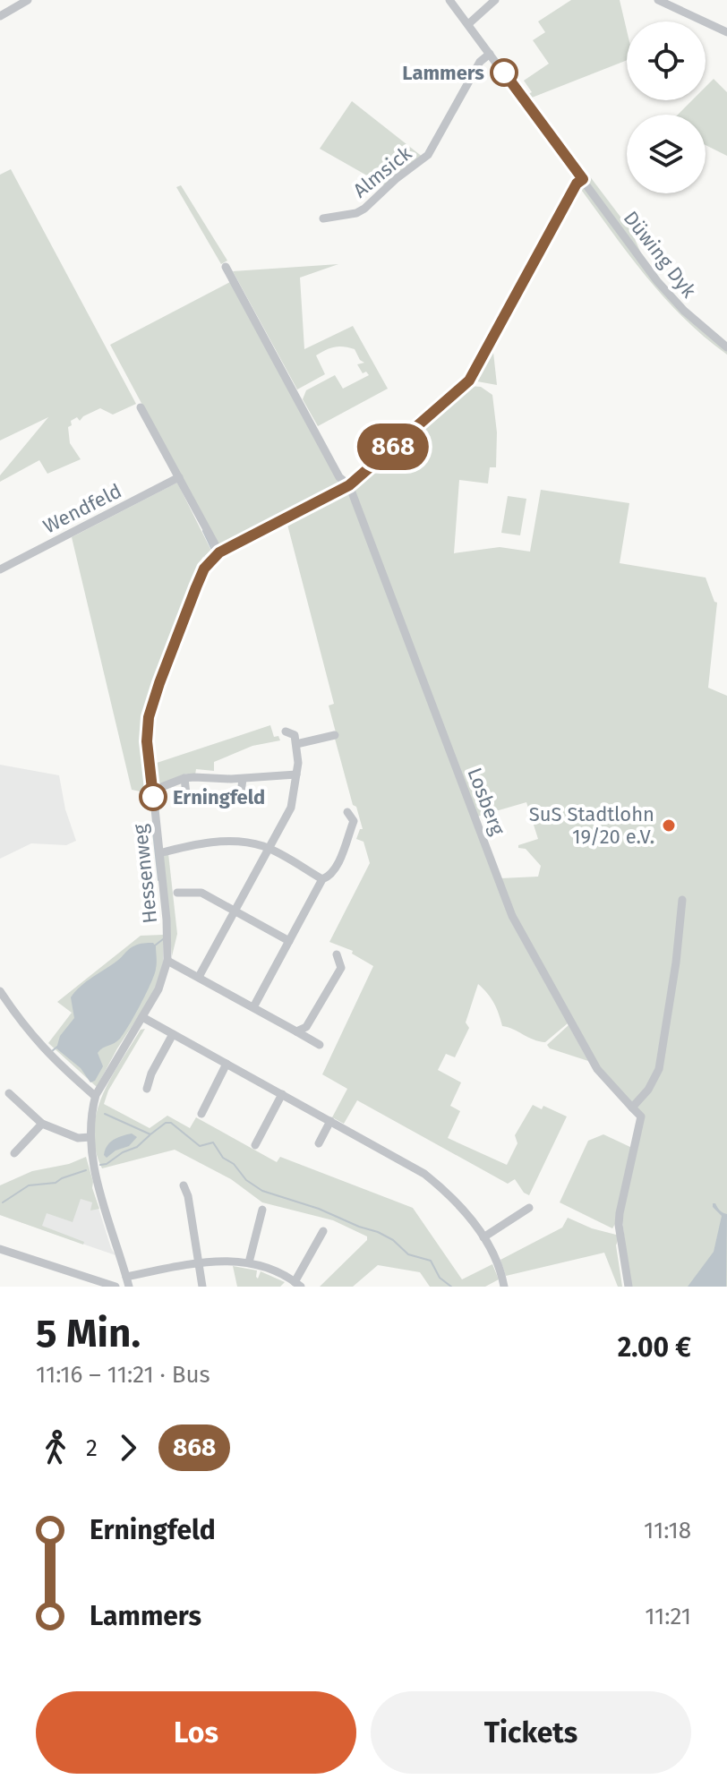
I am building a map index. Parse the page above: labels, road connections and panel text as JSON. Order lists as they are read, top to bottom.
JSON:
{
  "streets": {
    "street": [
      "Almsick",
      "Düwing Dyk",
      "Wendfeld",
      "Losberg",
      "Hessenweg"
    ]
  },
  "crossings": [
    ["Almsick", "Düwing Dyk"],
    ["Düwing Dyk", "Hessenweg"],
    ["Losberg", "Hessenweg"]
  ],
  "places": ["Lammers", "Erningfeld", "SuS Stadtlohn 19/20 e.V."],
  "lines": ["bus line 868"],
  "page": {
    "on_map": "868",
    "heading": ["5 Min.", "11:16 – 11:21 · Bus", "2.00 €"],
    "legs": ["2", "868"],
    "list": [
      {
        "name": "Erningfeld",
        "value": "11:18"
      },
      {
        "name": "Lammers",
        "value": "11:21"
      }
    ],
    "buttons": ["Los", "Tickets"]
  }
}
